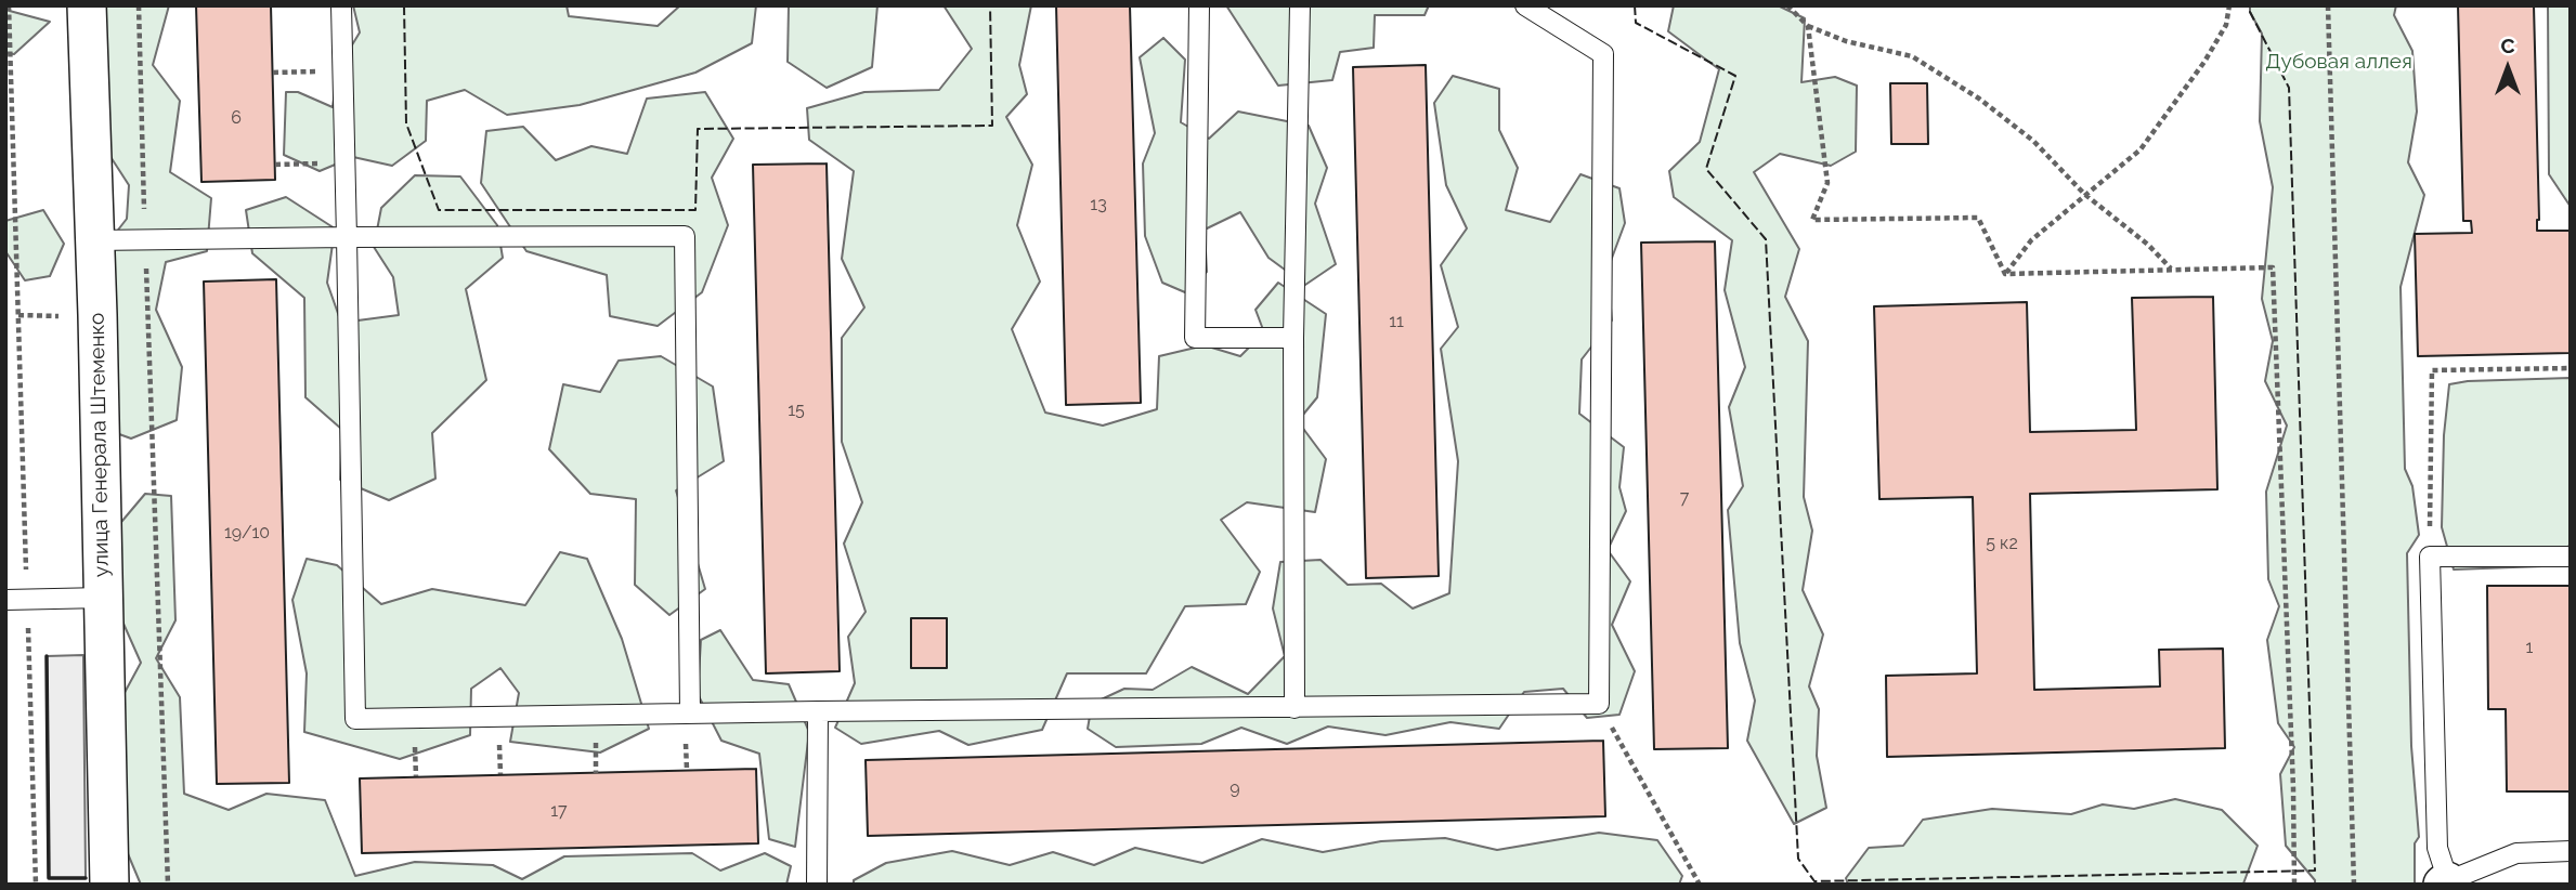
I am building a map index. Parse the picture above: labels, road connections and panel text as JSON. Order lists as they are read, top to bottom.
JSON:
{
  "streets": {
    "street": ["улица Генерала Штеменко"]
  },
  "parks": ["Дубовая аллея"],
  "house_numbers": [
    "6",
    "13",
    "11",
    "15",
    "7",
    "19/10",
    "5 к2",
    "1",
    "9",
    "17"
  ],
  "north": "top"
}
